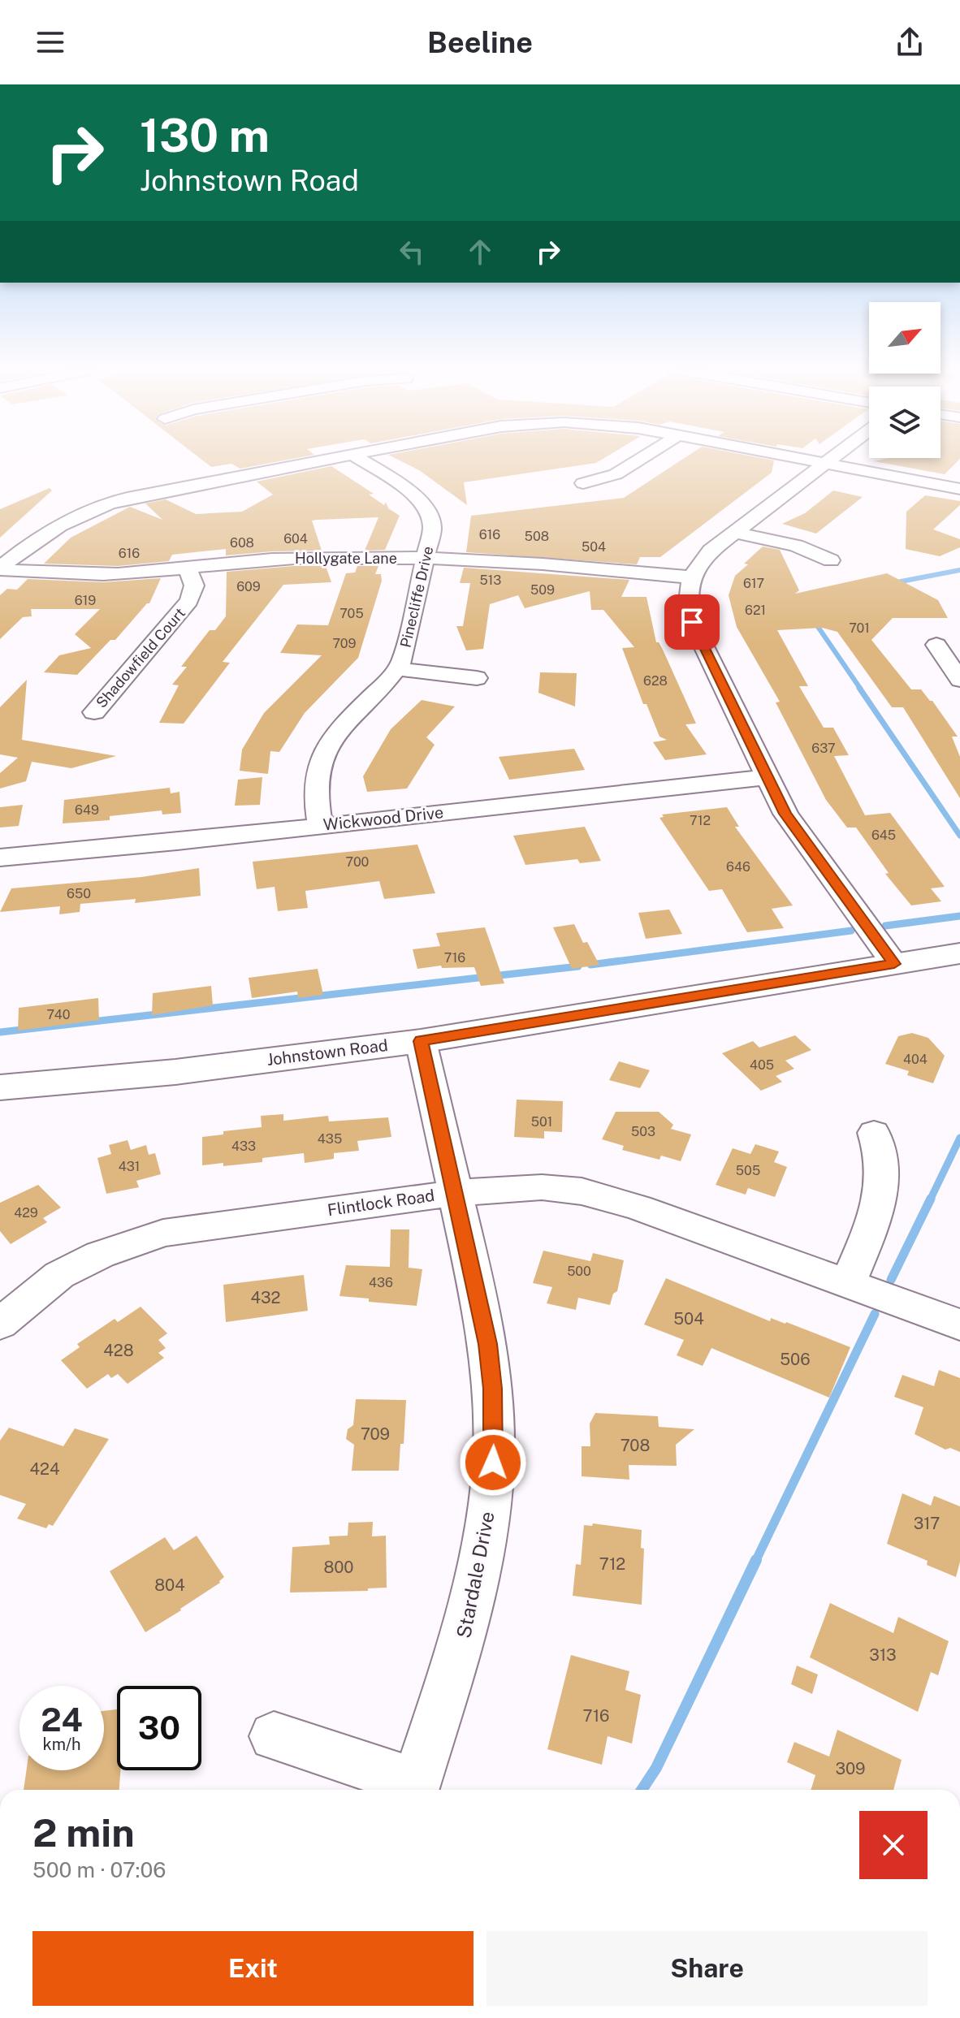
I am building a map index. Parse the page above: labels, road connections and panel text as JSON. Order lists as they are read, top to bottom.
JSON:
{
  "streets": {
    "main road": ["Johnstown Road"],
    "street": [
      "Hollygate Lane",
      "Pinecliffe Drive",
      "Shadowfield Court",
      "Wickwood Drive",
      "Flintlock Road",
      "Stardale Drive"
    ]
  },
  "crossings": [
    ["Hollygate Lane", "Pinecliffe Drive"],
    ["Hollygate Lane", "Shadowfield Court"],
    ["Pinecliffe Drive", "Wickwood Drive"],
    ["Johnstown Road", "Stardale Drive"],
    ["Flintlock Road", "Stardale Drive"]
  ],
  "house_numbers": [
    "616",
    "508",
    "604",
    "608",
    "504",
    "616",
    "513",
    "617",
    "609",
    "509",
    "619",
    "621",
    "705",
    "701",
    "709",
    "628",
    "637",
    "649",
    "712",
    "645",
    "700",
    "646",
    "650",
    "716",
    "740",
    "404",
    "405",
    "501",
    "503",
    "435",
    "433",
    "431",
    "505",
    "429",
    "500",
    "436",
    "432",
    "504",
    "428",
    "506",
    "709",
    "708",
    "424",
    "317",
    "712",
    "800",
    "804",
    "313",
    "716",
    "309"
  ],
  "north": "top right",
  "page": {
    "header": "Beeline",
    "turn": ["130 m", "Johnstown Road"],
    "speed": "24 km/h",
    "limit": "30",
    "heading": ["2 min", "500 m · 07:06"],
    "buttons": ["Exit", "Share"]
  }
}
